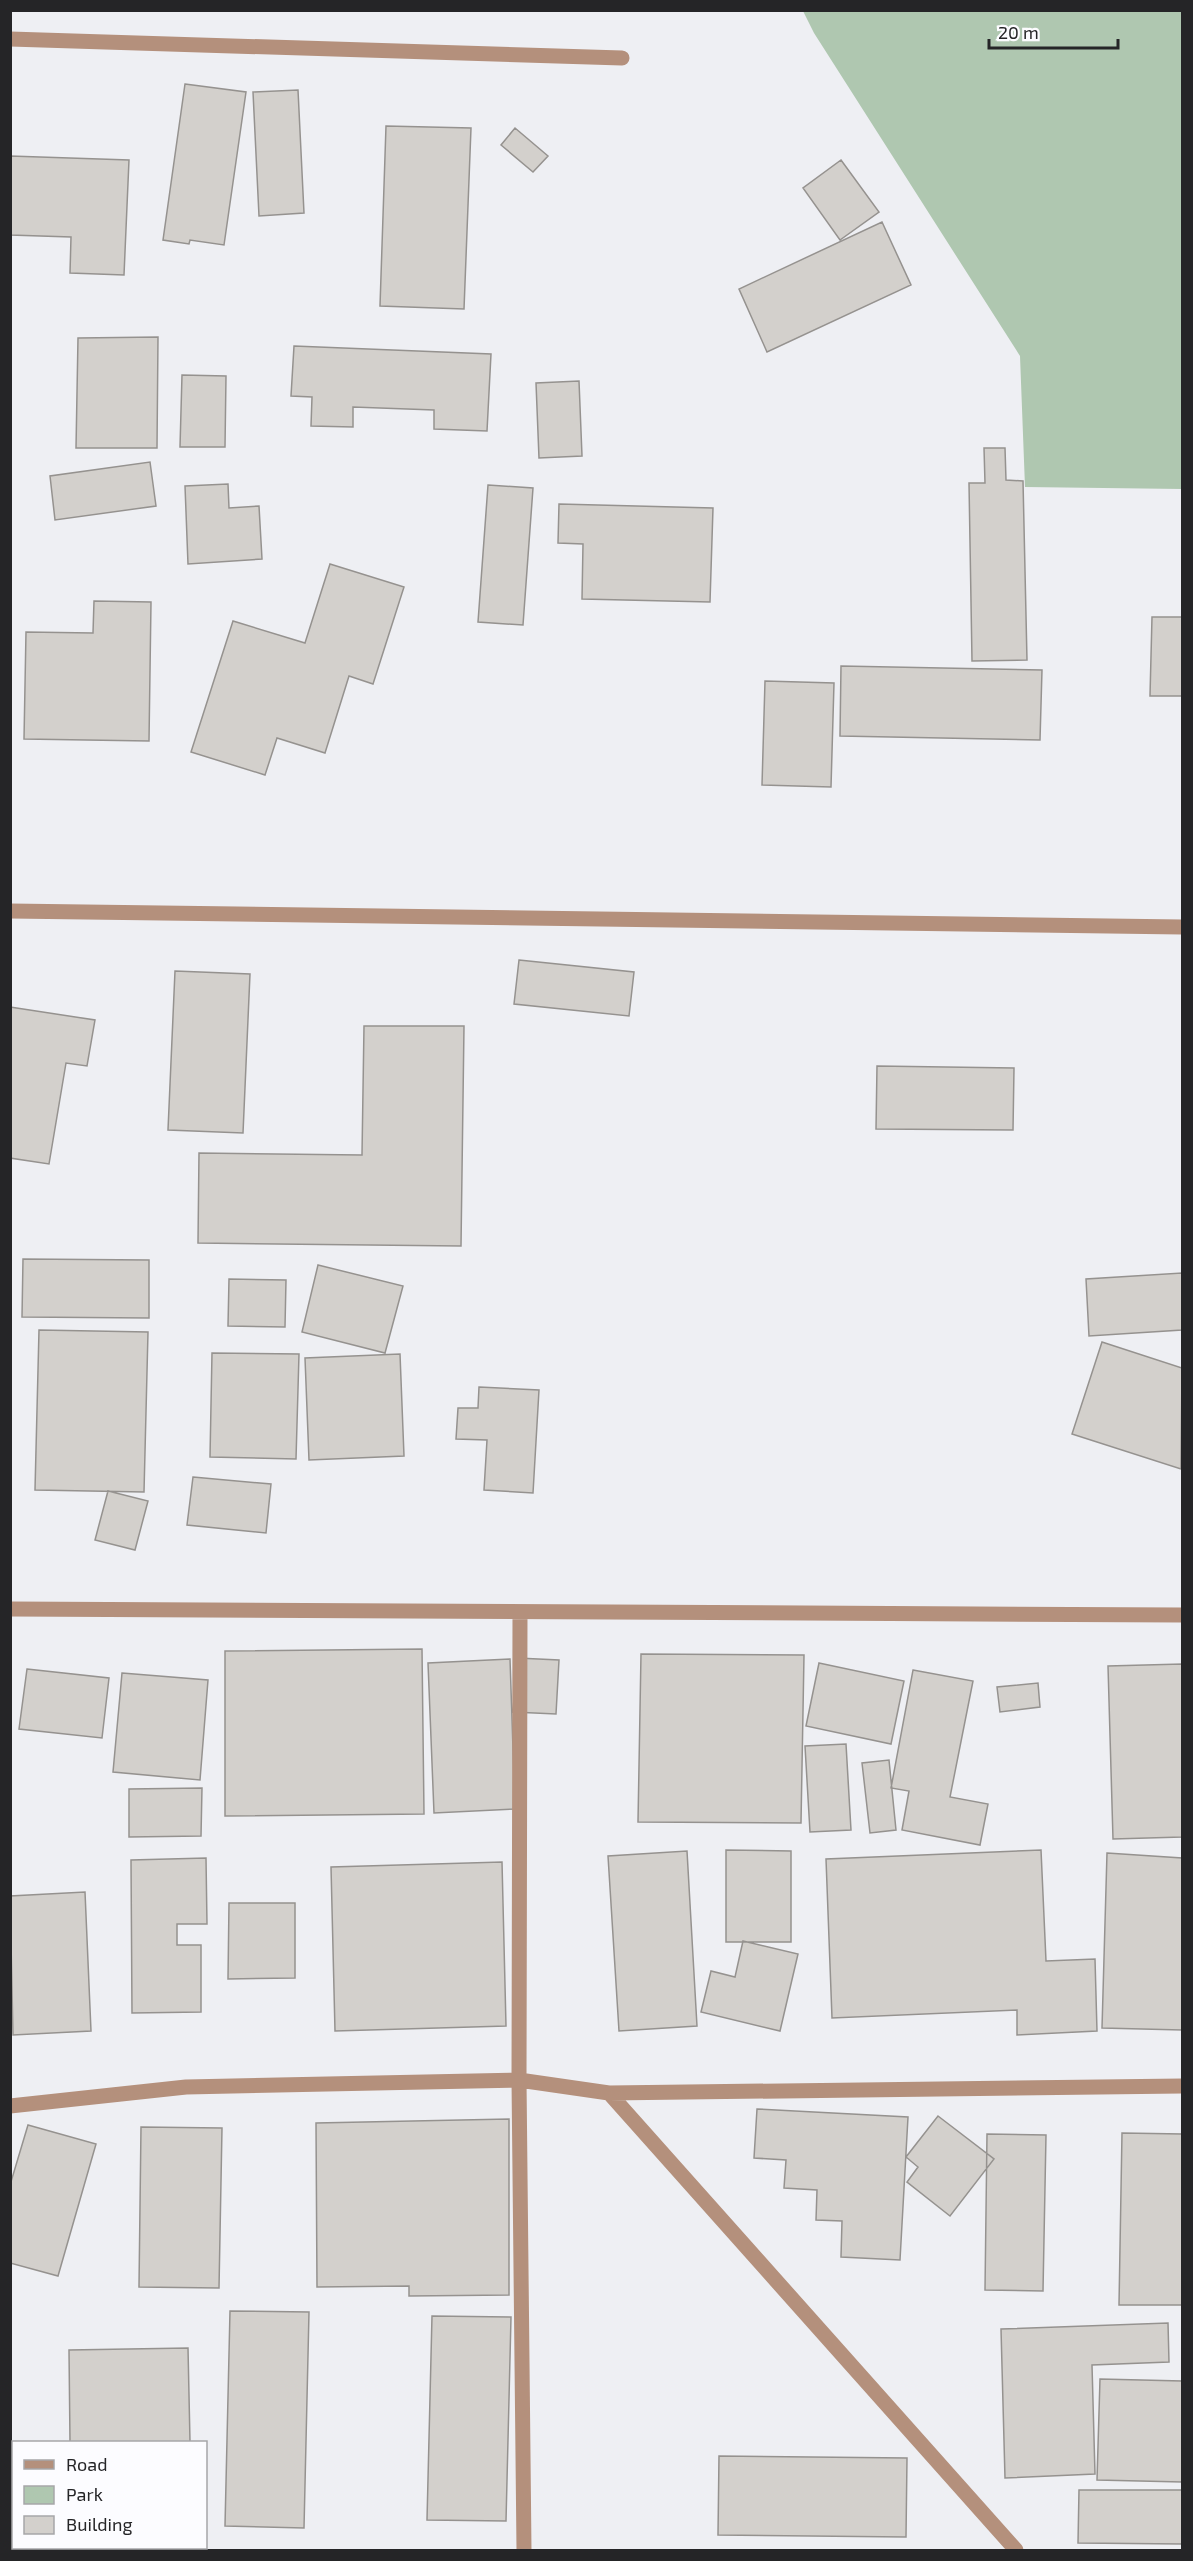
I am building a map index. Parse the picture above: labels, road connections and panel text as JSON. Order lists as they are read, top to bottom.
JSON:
{
  "legend": ["Road", "Park", "Building"],
  "scale_bar": "20 m"
}
